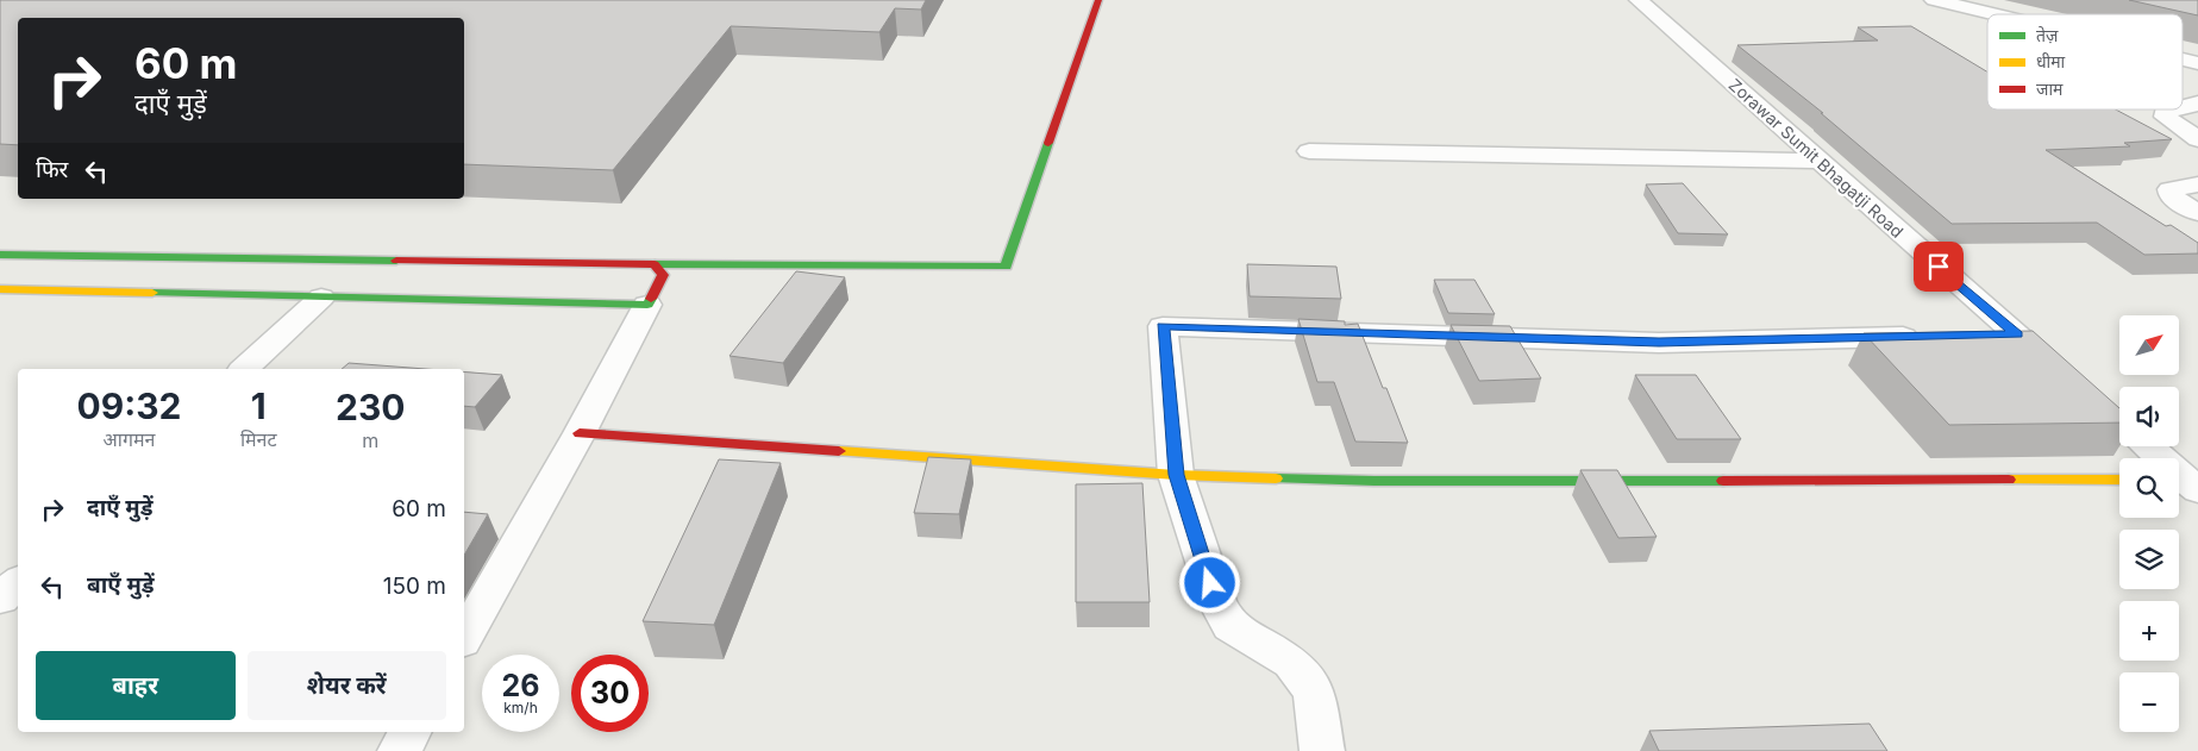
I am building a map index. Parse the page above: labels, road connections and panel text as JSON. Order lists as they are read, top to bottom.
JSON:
{
  "streets": {
    "street": ["Zorawar Sumit Bhagatji Road"]
  },
  "legend": ["तेज़", "धीमा", "जाम"],
  "north": "top right",
  "page": {
    "turn": ["60 m", "दाएँ मुड़ें"],
    "then": "फिर",
    "map_buttons": ["+", "−"],
    "eta": [
      "09:32",
      "आगमन",
      "1",
      "मिनट",
      "230",
      "m"
    ],
    "list": [
      {
        "name": "दाएँ मुड़ें",
        "value": "60 m"
      },
      {
        "name": "बाएँ मुड़ें",
        "value": "150 m"
      }
    ],
    "buttons": ["बाहर", "शेयर करें"],
    "speed": "26 km/h",
    "limit": "30"
  }
}
